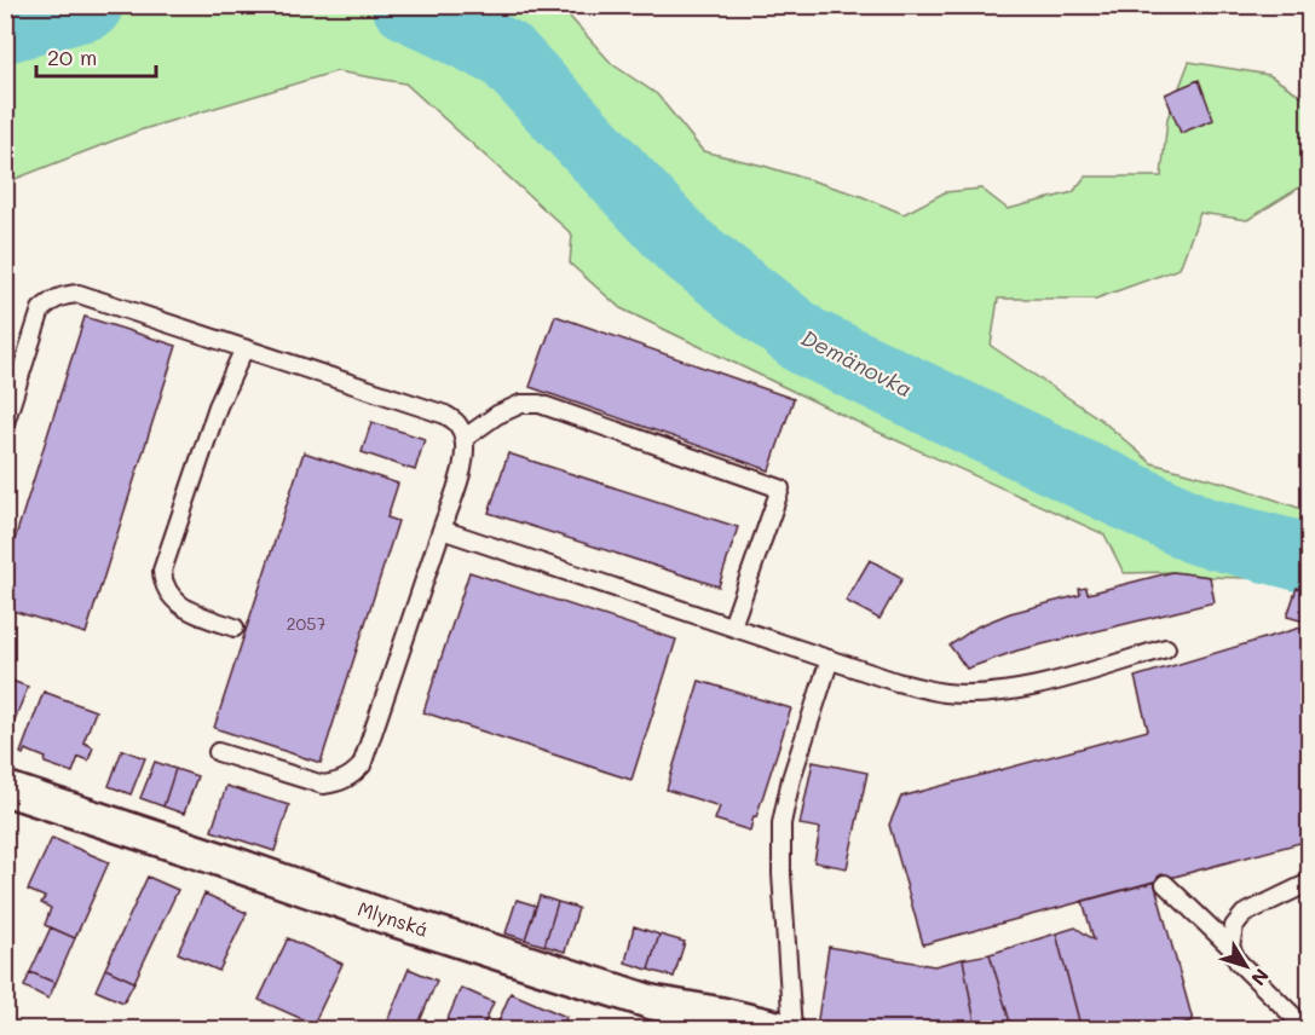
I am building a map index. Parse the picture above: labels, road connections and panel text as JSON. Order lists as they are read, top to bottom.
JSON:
{
  "streets": {
    "street": ["Mlynská"]
  },
  "water": ["Demänovka"],
  "house_numbers": ["2057"],
  "scale_bar": "20 m",
  "north": "bottom right"
}
